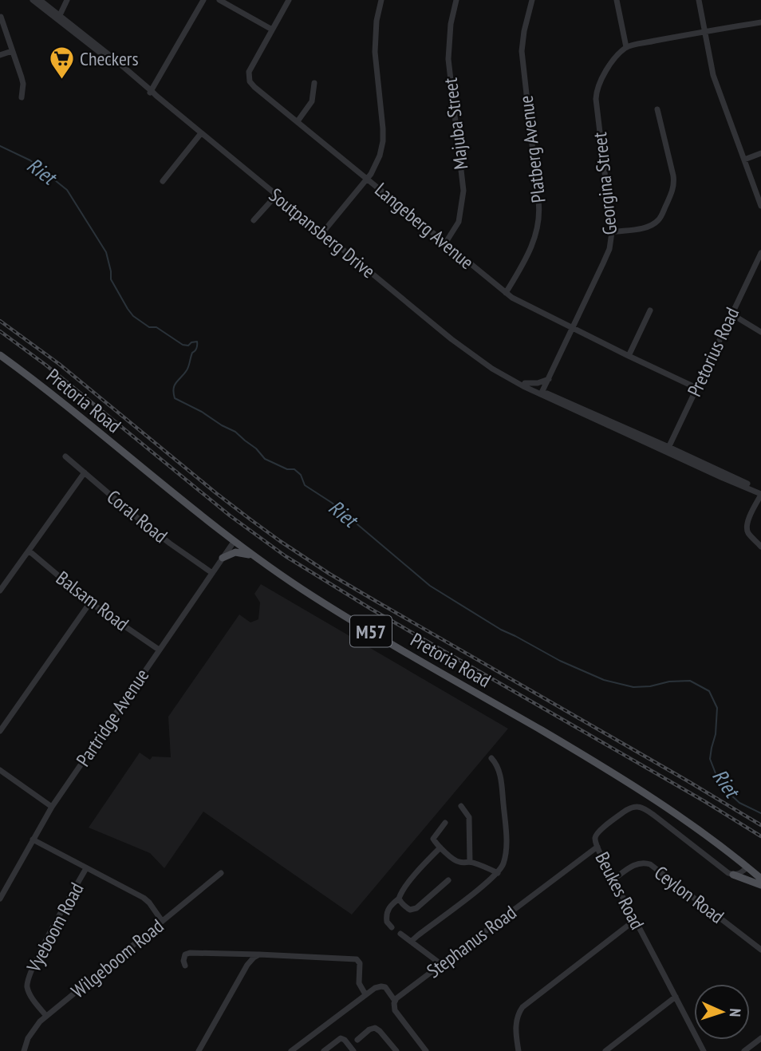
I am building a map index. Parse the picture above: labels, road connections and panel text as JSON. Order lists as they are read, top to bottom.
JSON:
{
  "streets": {
    "main road": ["Pretoria Road", "M57"],
    "street": [
      "Majuba Street",
      "Platberg Avenue",
      "Georgina Street",
      "Langeberg Avenue",
      "Soutpansberg Drive",
      "Pretorius Road",
      "Coral Road",
      "Balsam Road",
      "Partridge Avenue",
      "Beukes Road",
      "Ceylon Road",
      "Vyeboom Road",
      "Stephanus Road",
      "Wilgeboom Road"
    ]
  },
  "crossings": [
    ["Majuba Street", "Langeberg Avenue"],
    ["Platberg Avenue", "Langeberg Avenue"],
    ["Georgina Street", "Langeberg Avenue"],
    ["Georgina Street", "Soutpansberg Drive"],
    ["Langeberg Avenue", "Pretorius Road"],
    ["Soutpansberg Drive", "Pretorius Road"],
    ["Pretoria Road", "Partridge Avenue"],
    ["Coral Road", "Partridge Avenue"],
    ["Balsam Road", "Partridge Avenue"],
    ["Beukes Road", "Ceylon Road"],
    ["Beukes Road", "Stephanus Road"],
    ["Vyeboom Road", "Wilgeboom Road"]
  ],
  "water": ["Riet"],
  "places": {
    "supermarket": ["Checkers"]
  },
  "north": "right"
}
